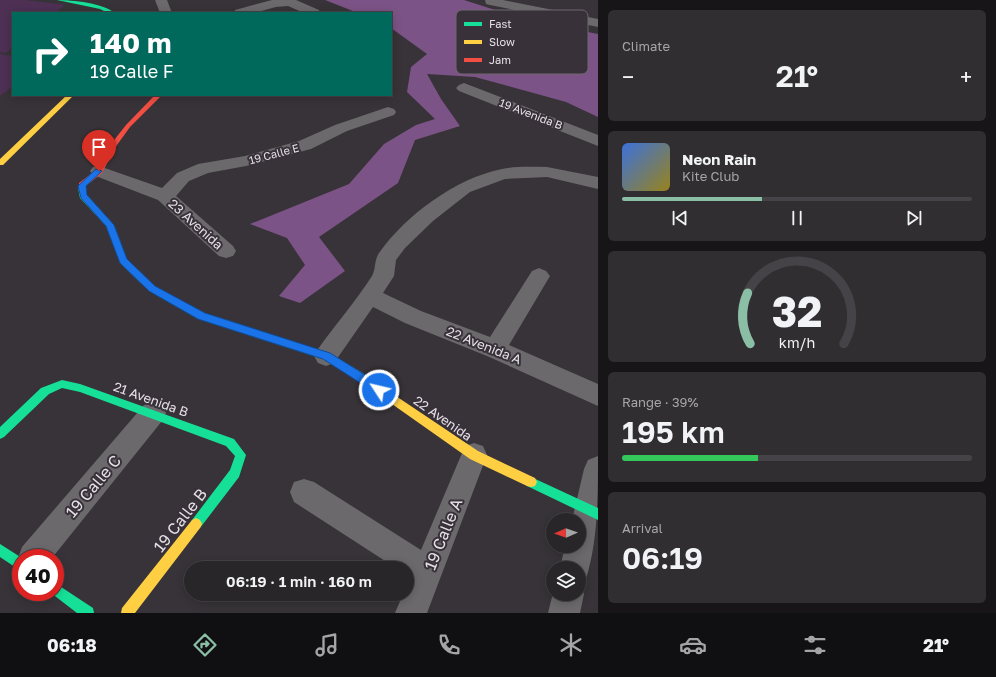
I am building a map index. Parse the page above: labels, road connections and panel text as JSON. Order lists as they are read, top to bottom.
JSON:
{
  "streets": {
    "street": [
      "19 Avenida B",
      "19 Calle E",
      "23 Avenida",
      "22 Avenida A",
      "21 Avenida B",
      "22 Avenida",
      "19 Calle C",
      "19 Calle B",
      "19 Calle A"
    ]
  },
  "crossings": [
    ["19 Calle E", "23 Avenida"],
    ["23 Avenida", "22 Avenida"],
    ["21 Avenida B", "19 Calle C"],
    ["21 Avenida B", "19 Calle B"],
    ["22 Avenida", "19 Calle A"]
  ],
  "legend": ["Fast", "Slow", "Jam"],
  "north": "left",
  "page": {
    "tile": [
      "Climate",
      ["Range · 39%", "195 km"],
      ["Arrival", "06:19"]
    ],
    "turn": ["140 m", "19 Calle F"],
    "heat": ["−", "21°", "+"],
    "song": ["Neon Rain", "Kite Club"],
    "limit": "40",
    "trip": "06:19 · 1 min · 160 m",
    "tabs": ["06:18", "21°"],
    "gauge": ["32", "km/h"]
  }
}
